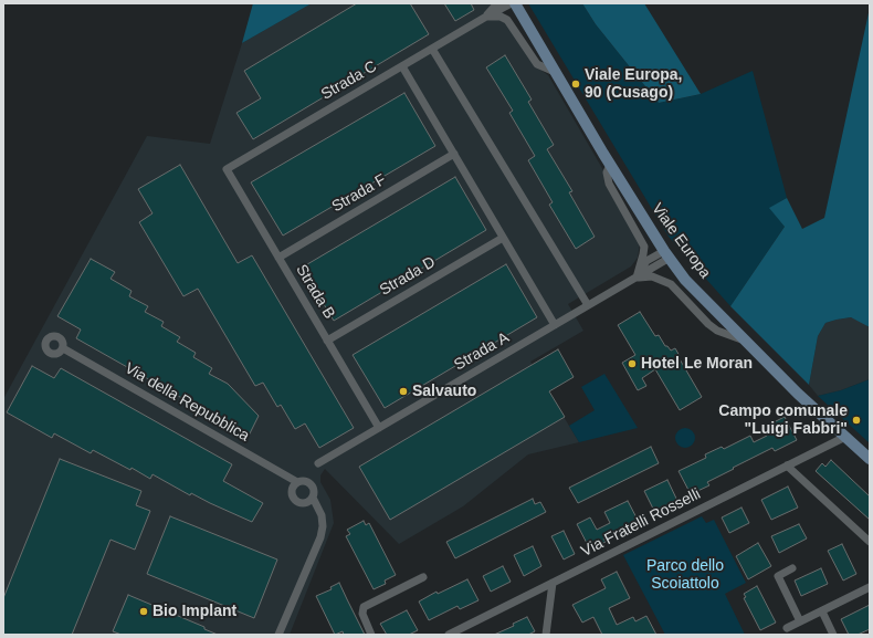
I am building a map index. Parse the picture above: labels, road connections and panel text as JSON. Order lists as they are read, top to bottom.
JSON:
{
  "streets": {
    "main road": ["Viale Europa"],
    "street": [
      "Strada C",
      "Strada F",
      "Strada D",
      "Strada B",
      "Strada A",
      "Via della Repubblica",
      "Via Fratelli Rosselli"
    ]
  },
  "crossings": [
    ["Strada C", "Strada B"],
    ["Strada F", "Strada B"],
    ["Viale Europa", "Strada A"],
    ["Viale Europa", "Via Fratelli Rosselli"],
    ["Strada D", "Strada B"],
    ["Strada B", "Strada A"]
  ],
  "parks": ["Parco dello Scoiattolo"],
  "places": [
    "Viale Europa, 90 (Cusago)",
    "Hotel Le Moran",
    "Salvauto",
    "Campo comunale \"Luigi Fabbri\"",
    "Bio Implant"
  ]
}
